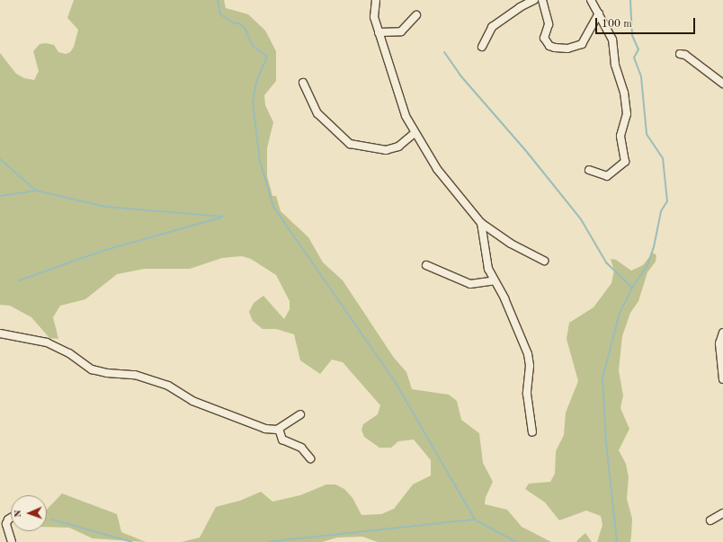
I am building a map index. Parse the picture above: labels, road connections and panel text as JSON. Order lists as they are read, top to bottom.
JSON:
{
  "scale_bar": "100 m",
  "north": "left"
}
